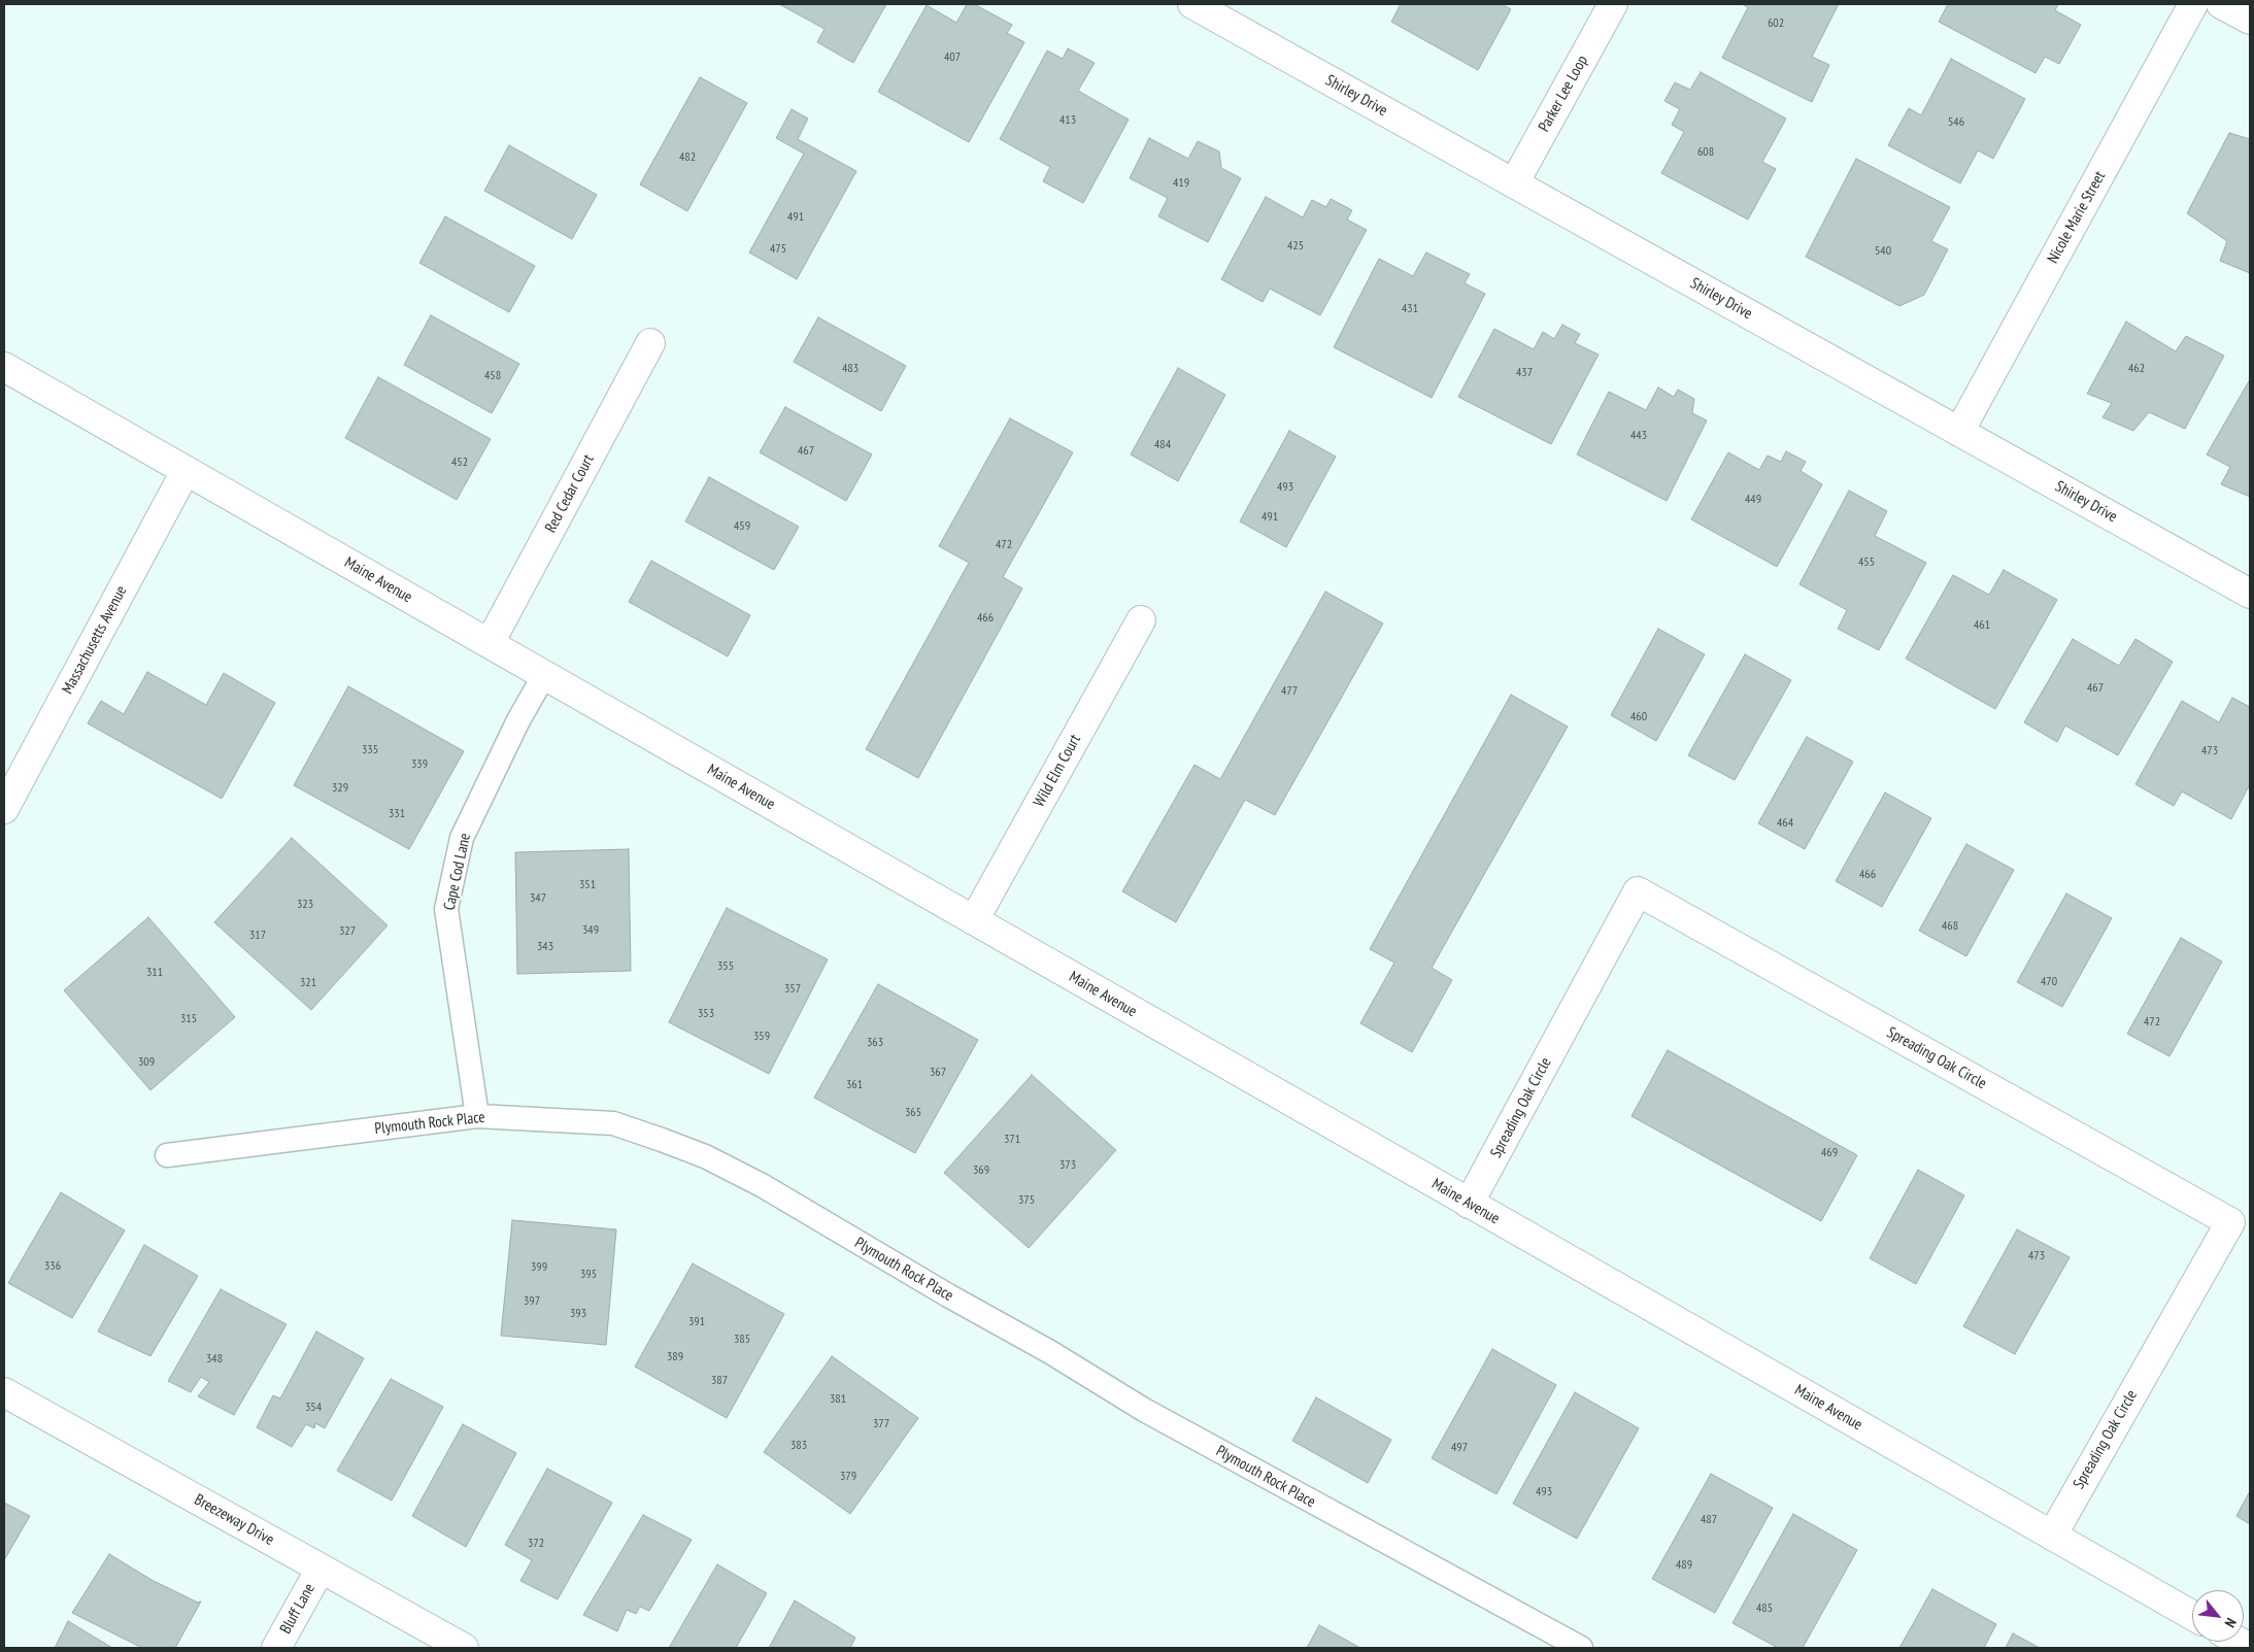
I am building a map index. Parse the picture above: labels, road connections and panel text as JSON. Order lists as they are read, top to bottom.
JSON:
{
  "streets": {
    "street": [
      "Parker Lee Loop",
      "Shirley Drive",
      "Nicole Marie Street",
      "Red Cedar Court",
      "Maine Avenue",
      "Massachusetts Avenue",
      "Wild Elm Court",
      "Spreading Oak Circle",
      "Breezeway Drive",
      "Bluff Lane"
    ],
    "lane": ["Cape Cod Lane", "Plymouth Rock Place"]
  },
  "crossings": [
    ["Parker Lee Loop", "Shirley Drive"],
    ["Shirley Drive", "Nicole Marie Street"],
    ["Red Cedar Court", "Maine Avenue"],
    ["Maine Avenue", "Massachusetts Avenue"],
    ["Maine Avenue", "Wild Elm Court"],
    ["Maine Avenue", "Cape Cod Lane"],
    ["Maine Avenue", "Spreading Oak Circle"],
    ["Cape Cod Lane", "Plymouth Rock Place"],
    ["Breezeway Drive", "Bluff Lane"]
  ],
  "house_numbers": [
    "602",
    "407",
    "413",
    "546",
    "608",
    "482",
    "419",
    "491",
    "425",
    "475",
    "540",
    "431",
    "483",
    "462",
    "437",
    "458",
    "443",
    "484",
    "467",
    "452",
    "493",
    "449",
    "491",
    "459",
    "472",
    "455",
    "466",
    "461",
    "467",
    "477",
    "460",
    "335",
    "473",
    "339",
    "329",
    "331",
    "464",
    "466",
    "351",
    "347",
    "323",
    "468",
    "349",
    "327",
    "317",
    "343",
    "355",
    "311",
    "470",
    "321",
    "357",
    "353",
    "315",
    "472",
    "359",
    "363",
    "309",
    "367",
    "361",
    "365",
    "371",
    "469",
    "373",
    "369",
    "375",
    "473",
    "336",
    "399",
    "395",
    "397",
    "393",
    "391",
    "385",
    "389",
    "348",
    "387",
    "381",
    "354",
    "377",
    "383",
    "497",
    "379",
    "493",
    "487",
    "372",
    "489",
    "485"
  ],
  "north": "bottom right"
}
